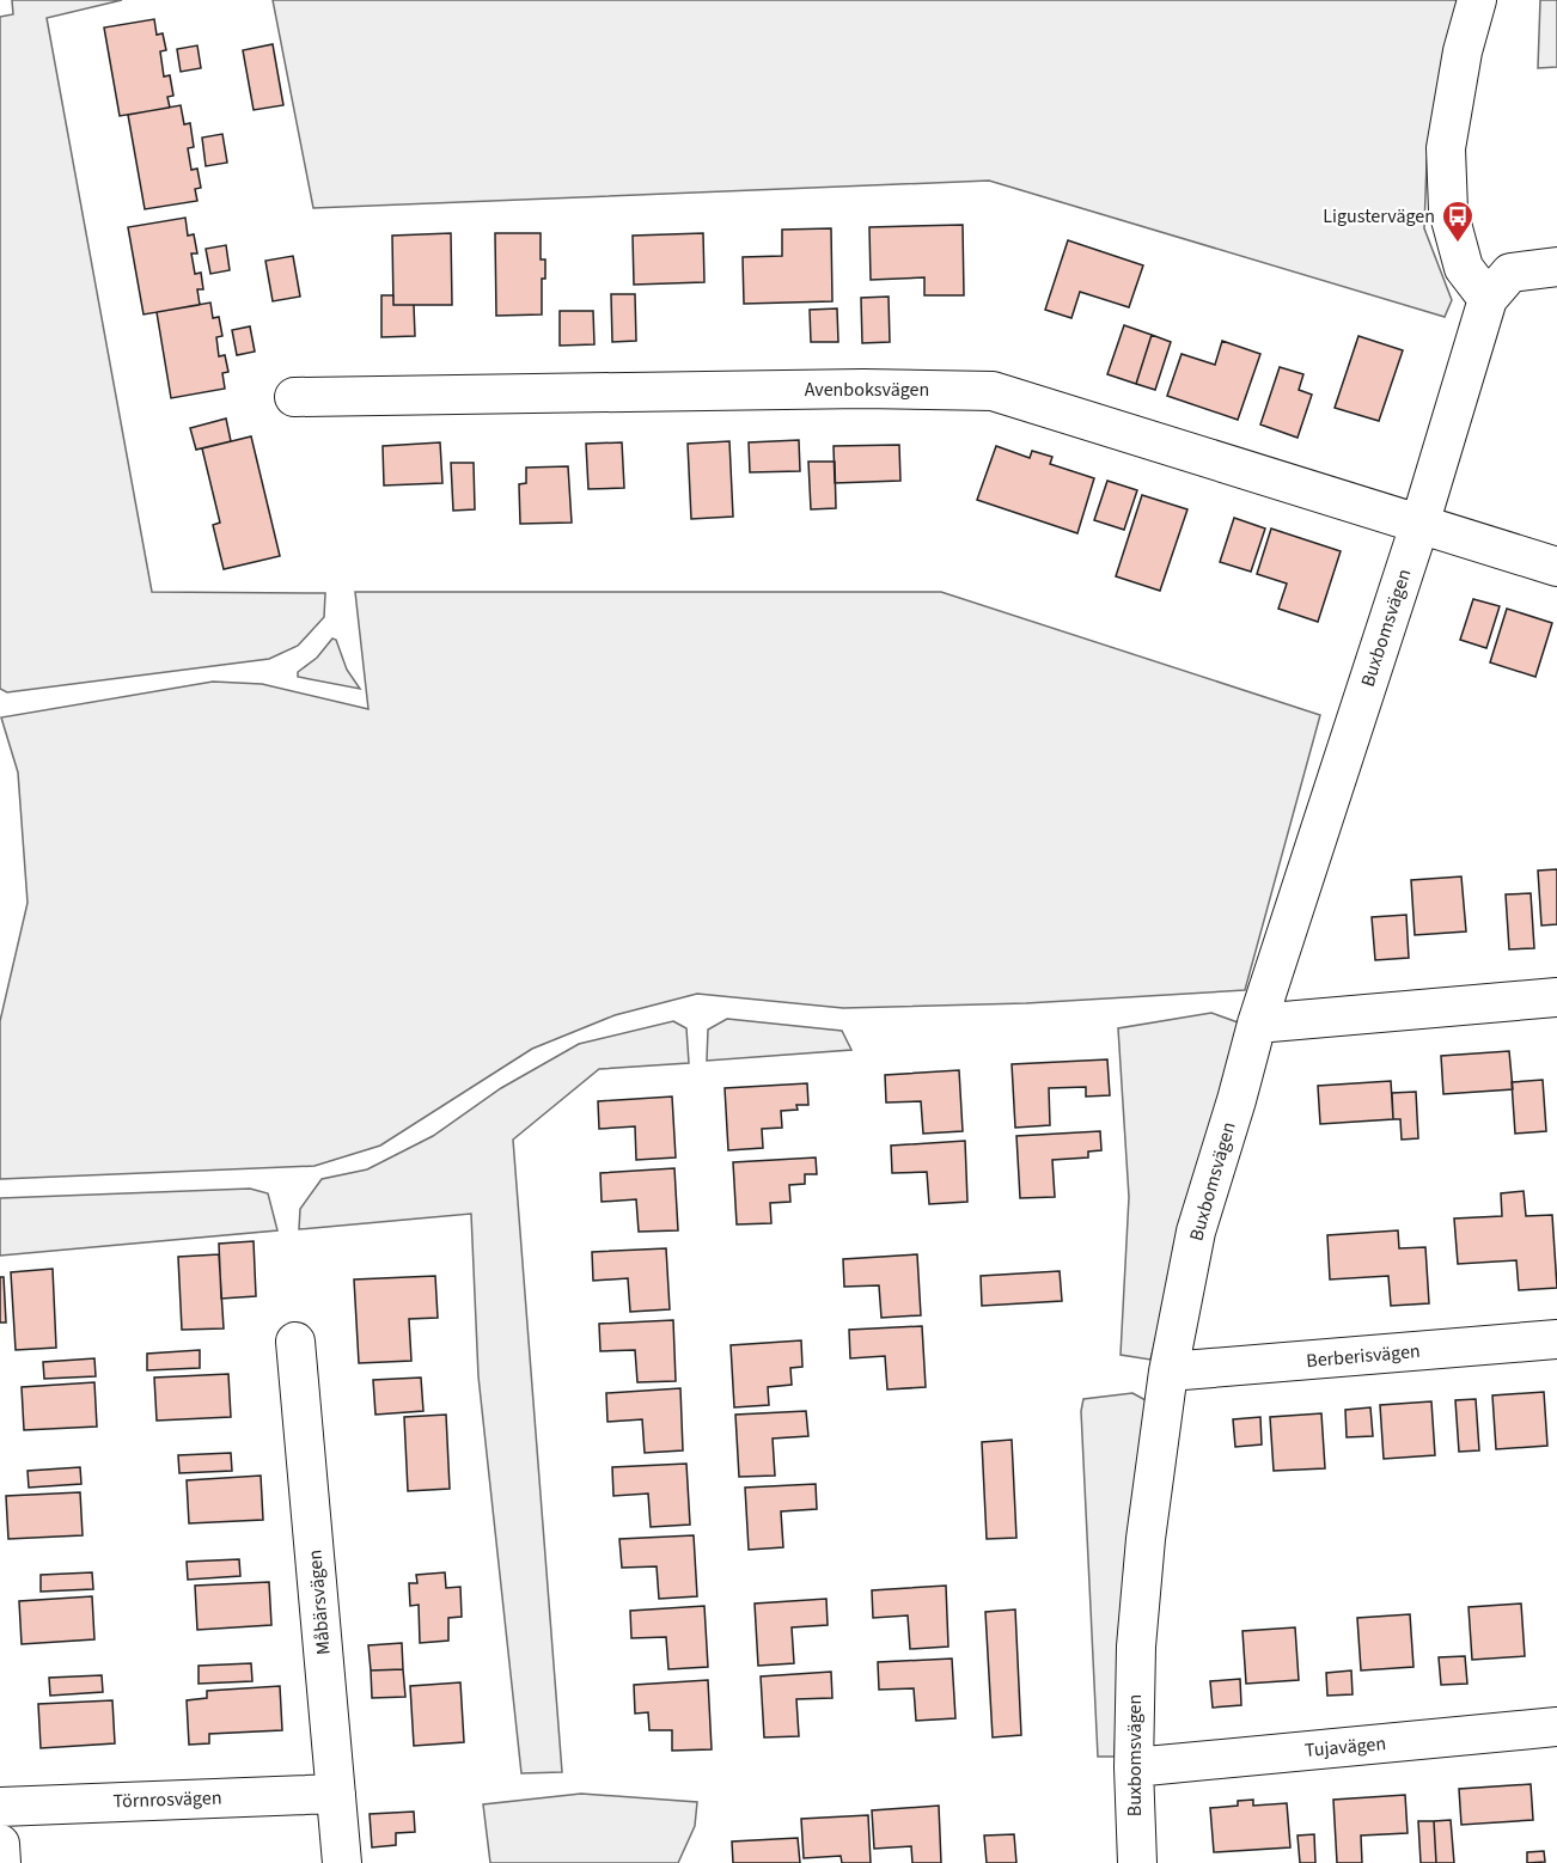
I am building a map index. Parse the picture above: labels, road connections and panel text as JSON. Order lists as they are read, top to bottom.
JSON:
{
  "streets": {
    "street": [
      "Avenboksvägen",
      "Buxbomsvägen",
      "Berberisvägen",
      "Måbärsvägen",
      "Tujavägen",
      "Törnrosvägen"
    ]
  },
  "crossings": [
    ["Avenboksvägen", "Buxbomsvägen"],
    ["Buxbomsvägen", "Berberisvägen"],
    ["Buxbomsvägen", "Tujavägen"],
    ["Måbärsvägen", "Törnrosvägen"]
  ],
  "places": {
    "bus stop": ["Ligustervägen"]
  }
}
